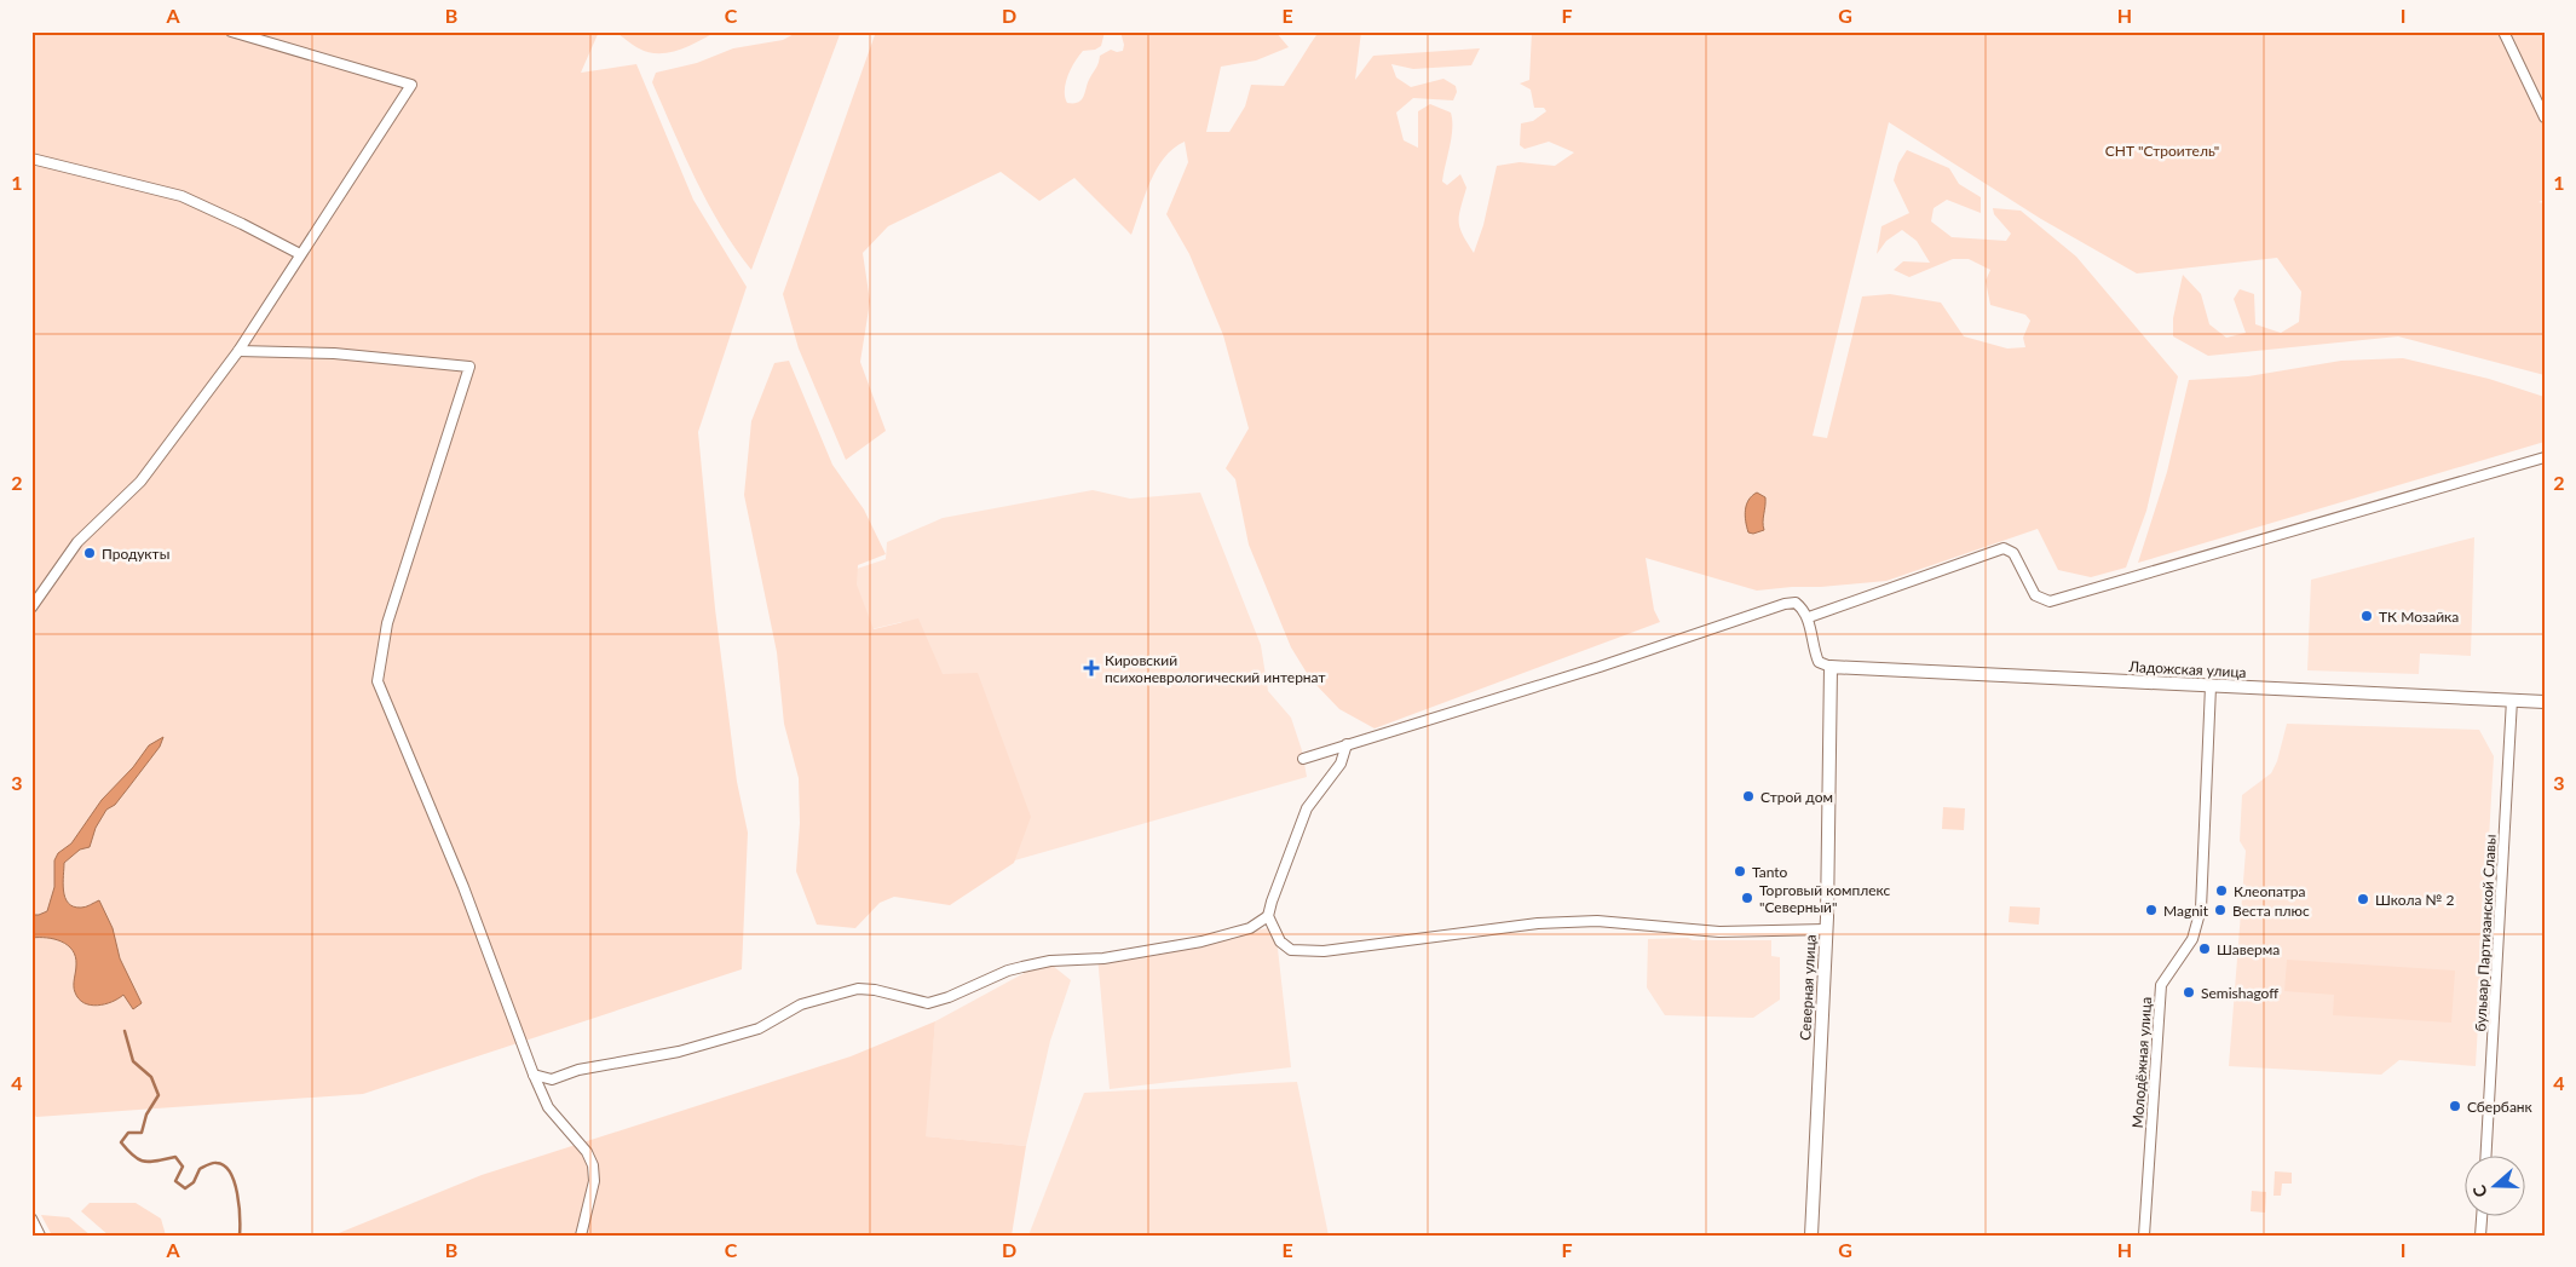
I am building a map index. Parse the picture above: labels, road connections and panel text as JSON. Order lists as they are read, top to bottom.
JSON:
{
  "streets": {
    "street": [
      "Ладожская улица",
      "бульвар Партизанской Славы",
      "Северная улица",
      "Молодёжная улица"
    ]
  },
  "crossings": [
    ["Ладожская улица", "бульвар Партизанской Славы"],
    ["Ладожская улица", "Северная улица"],
    ["Ладожская улица", "Молодёжная улица"]
  ],
  "parks": ["СНТ \"Строитель\""],
  "places": {
    "other": [
      "Продукты",
      "ТК Мозайка",
      "Строй дом",
      "Tanto",
      "Клеопатра",
      "Торговый комплекс \"Северный\"",
      "Школа № 2",
      "Magnit",
      "Веста плюс",
      "Шаверма",
      "Semishagoff",
      "Сбербанк"
    ],
    "health": ["Кировский психоневрологический интернат"]
  },
  "north": "left",
  "grid": {
    "columns": [
      "A",
      "B",
      "C",
      "D",
      "E",
      "F",
      "G",
      "H",
      "I"
    ],
    "rows": [
      "1",
      "2",
      "3",
      "4"
    ]
  }
}
